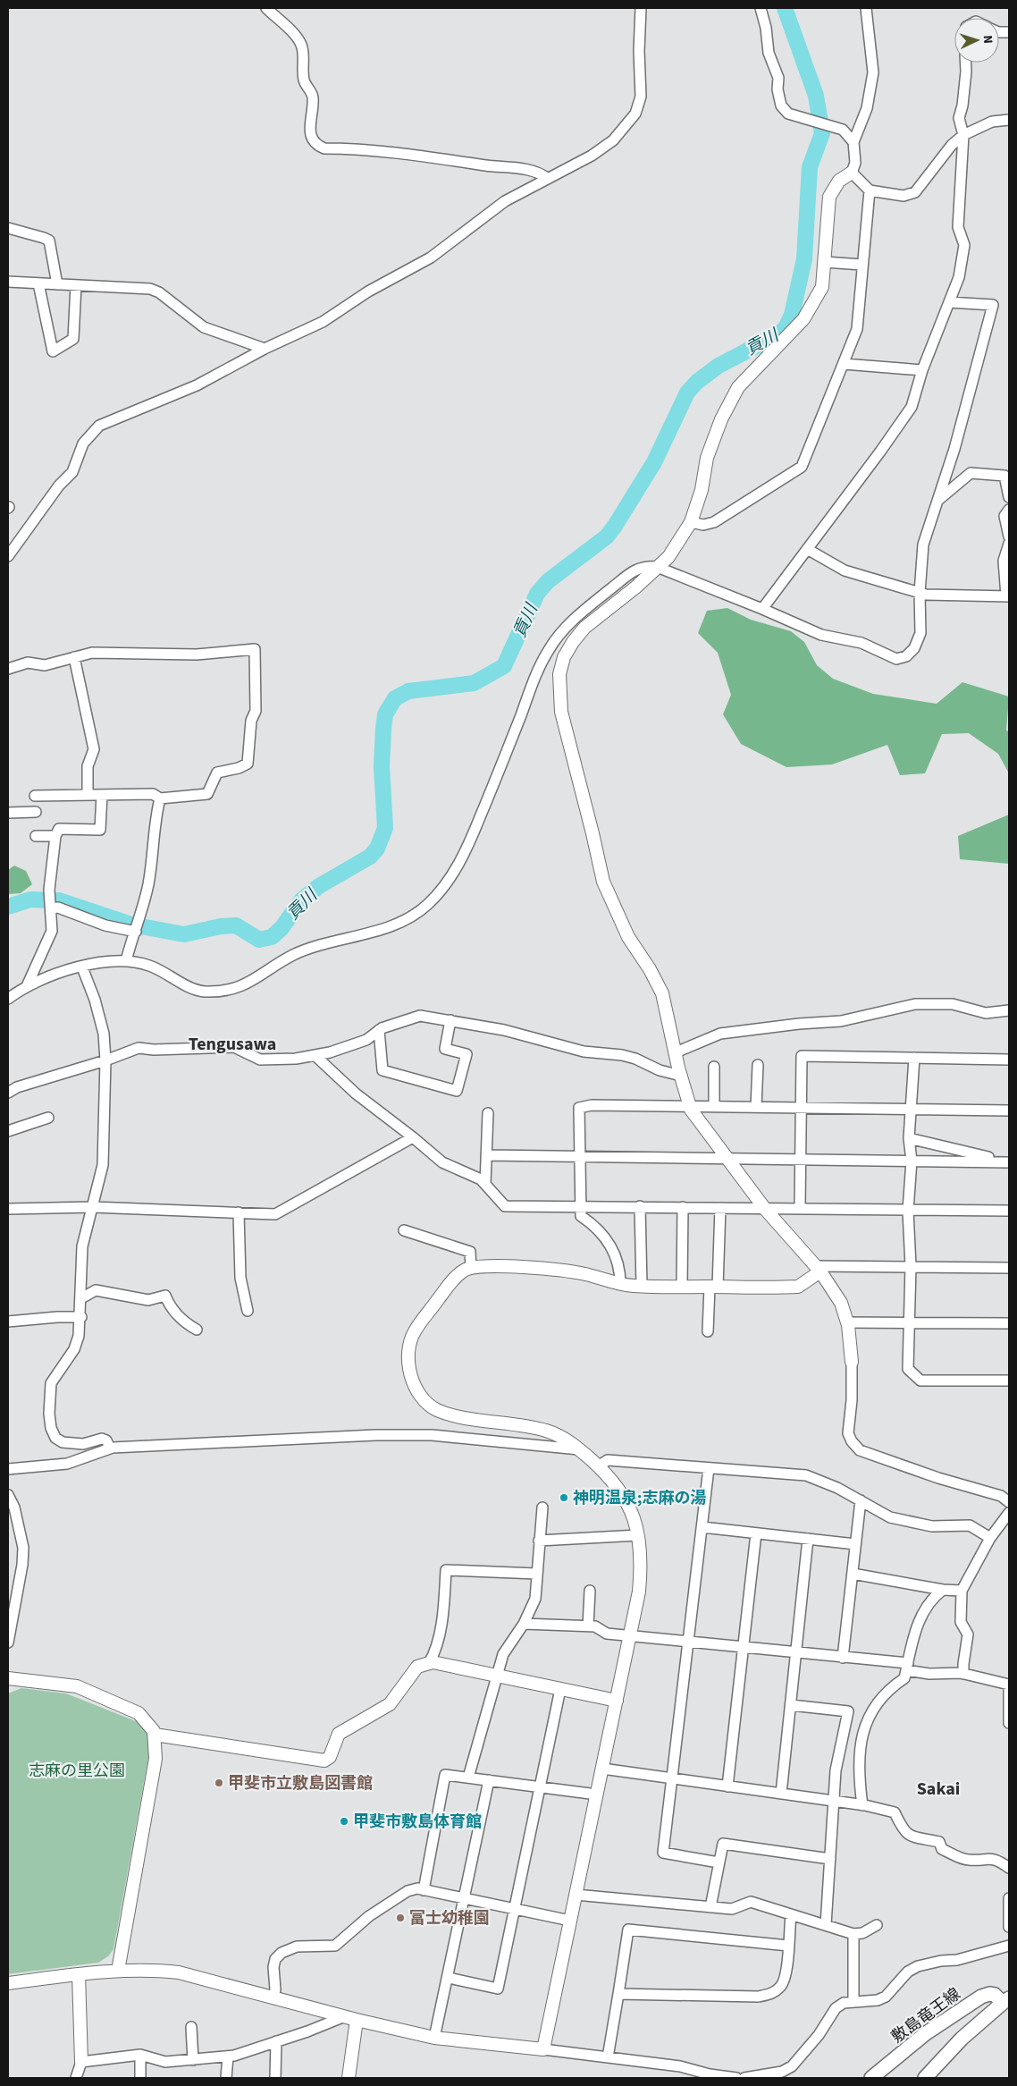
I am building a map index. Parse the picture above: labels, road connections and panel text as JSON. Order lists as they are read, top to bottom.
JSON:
{
  "streets": {
    "main road": ["敷島竜王線"]
  },
  "districts": ["Tengusawa", "Sakai"],
  "water": ["貢川"],
  "parks": ["志麻の里公園"],
  "places": [
    "神明温泉;志麻の湯",
    "甲斐市立敷島図書館",
    "甲斐市敷島体育館",
    "富士幼稚園"
  ],
  "north": "right"
}
